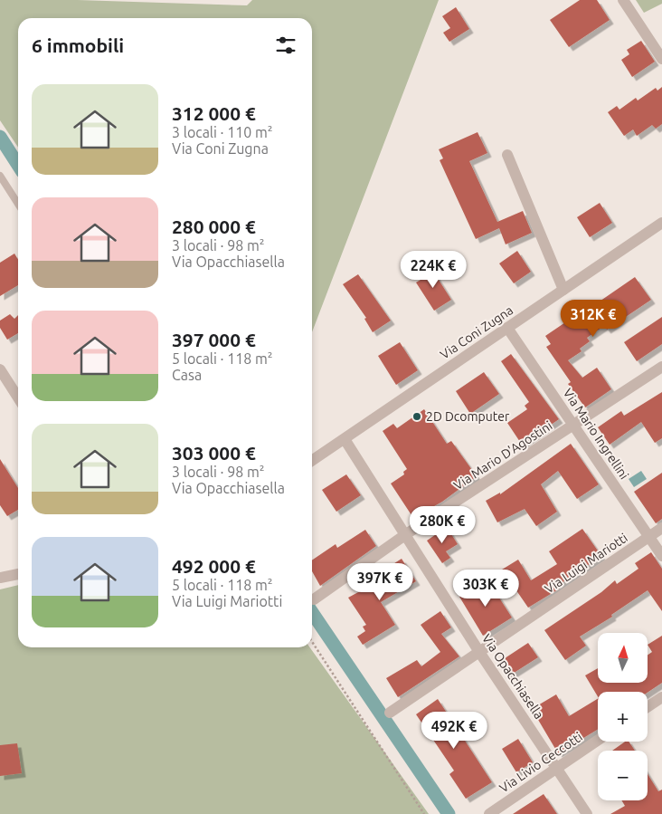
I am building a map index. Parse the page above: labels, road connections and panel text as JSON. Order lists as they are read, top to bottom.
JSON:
{
  "streets": {
    "street": [
      "Via Coni Zugna",
      "Via Mario Ingrellini",
      "Via Mario D'Agostini",
      "Via Luigi Mariotti",
      "Via Opacchiasella",
      "Via Livio Ceccotti"
    ]
  },
  "crossings": [
    ["Via Coni Zugna", "Via Mario Ingrellini"],
    ["Via Coni Zugna", "Via Opacchiasella"],
    ["Via Mario Ingrellini", "Via Mario D'Agostini"],
    ["Via Mario Ingrellini", "Via Luigi Mariotti"],
    ["Via Mario D'Agostini", "Via Opacchiasella"],
    ["Via Luigi Mariotti", "Via Opacchiasella"],
    ["Via Opacchiasella", "Via Livio Ceccotti"]
  ],
  "places": ["2D Dcomputer"],
  "north": "top",
  "page": {
    "heading": "6 immobili",
    "list": [
      {
        "name": "312 000 €",
        "note": "3 locali · 110 m² · Via Coni Zugna"
      },
      {
        "name": "280 000 €",
        "note": "3 locali · 98 m² · Via Opacchiasella"
      },
      {
        "name": "397 000 €",
        "note": "5 locali · 118 m² · Casa"
      },
      {
        "name": "303 000 €",
        "note": "3 locali · 98 m² · Via Opacchiasella"
      },
      {
        "name": "492 000 €",
        "note": "5 locali · 118 m² · Via Luigi Mariotti"
      }
    ],
    "price": [
      "224K €",
      "312K €",
      "280K €",
      "397K €",
      "303K €",
      "492K €"
    ],
    "map_buttons": ["+", "−"]
  }
}
